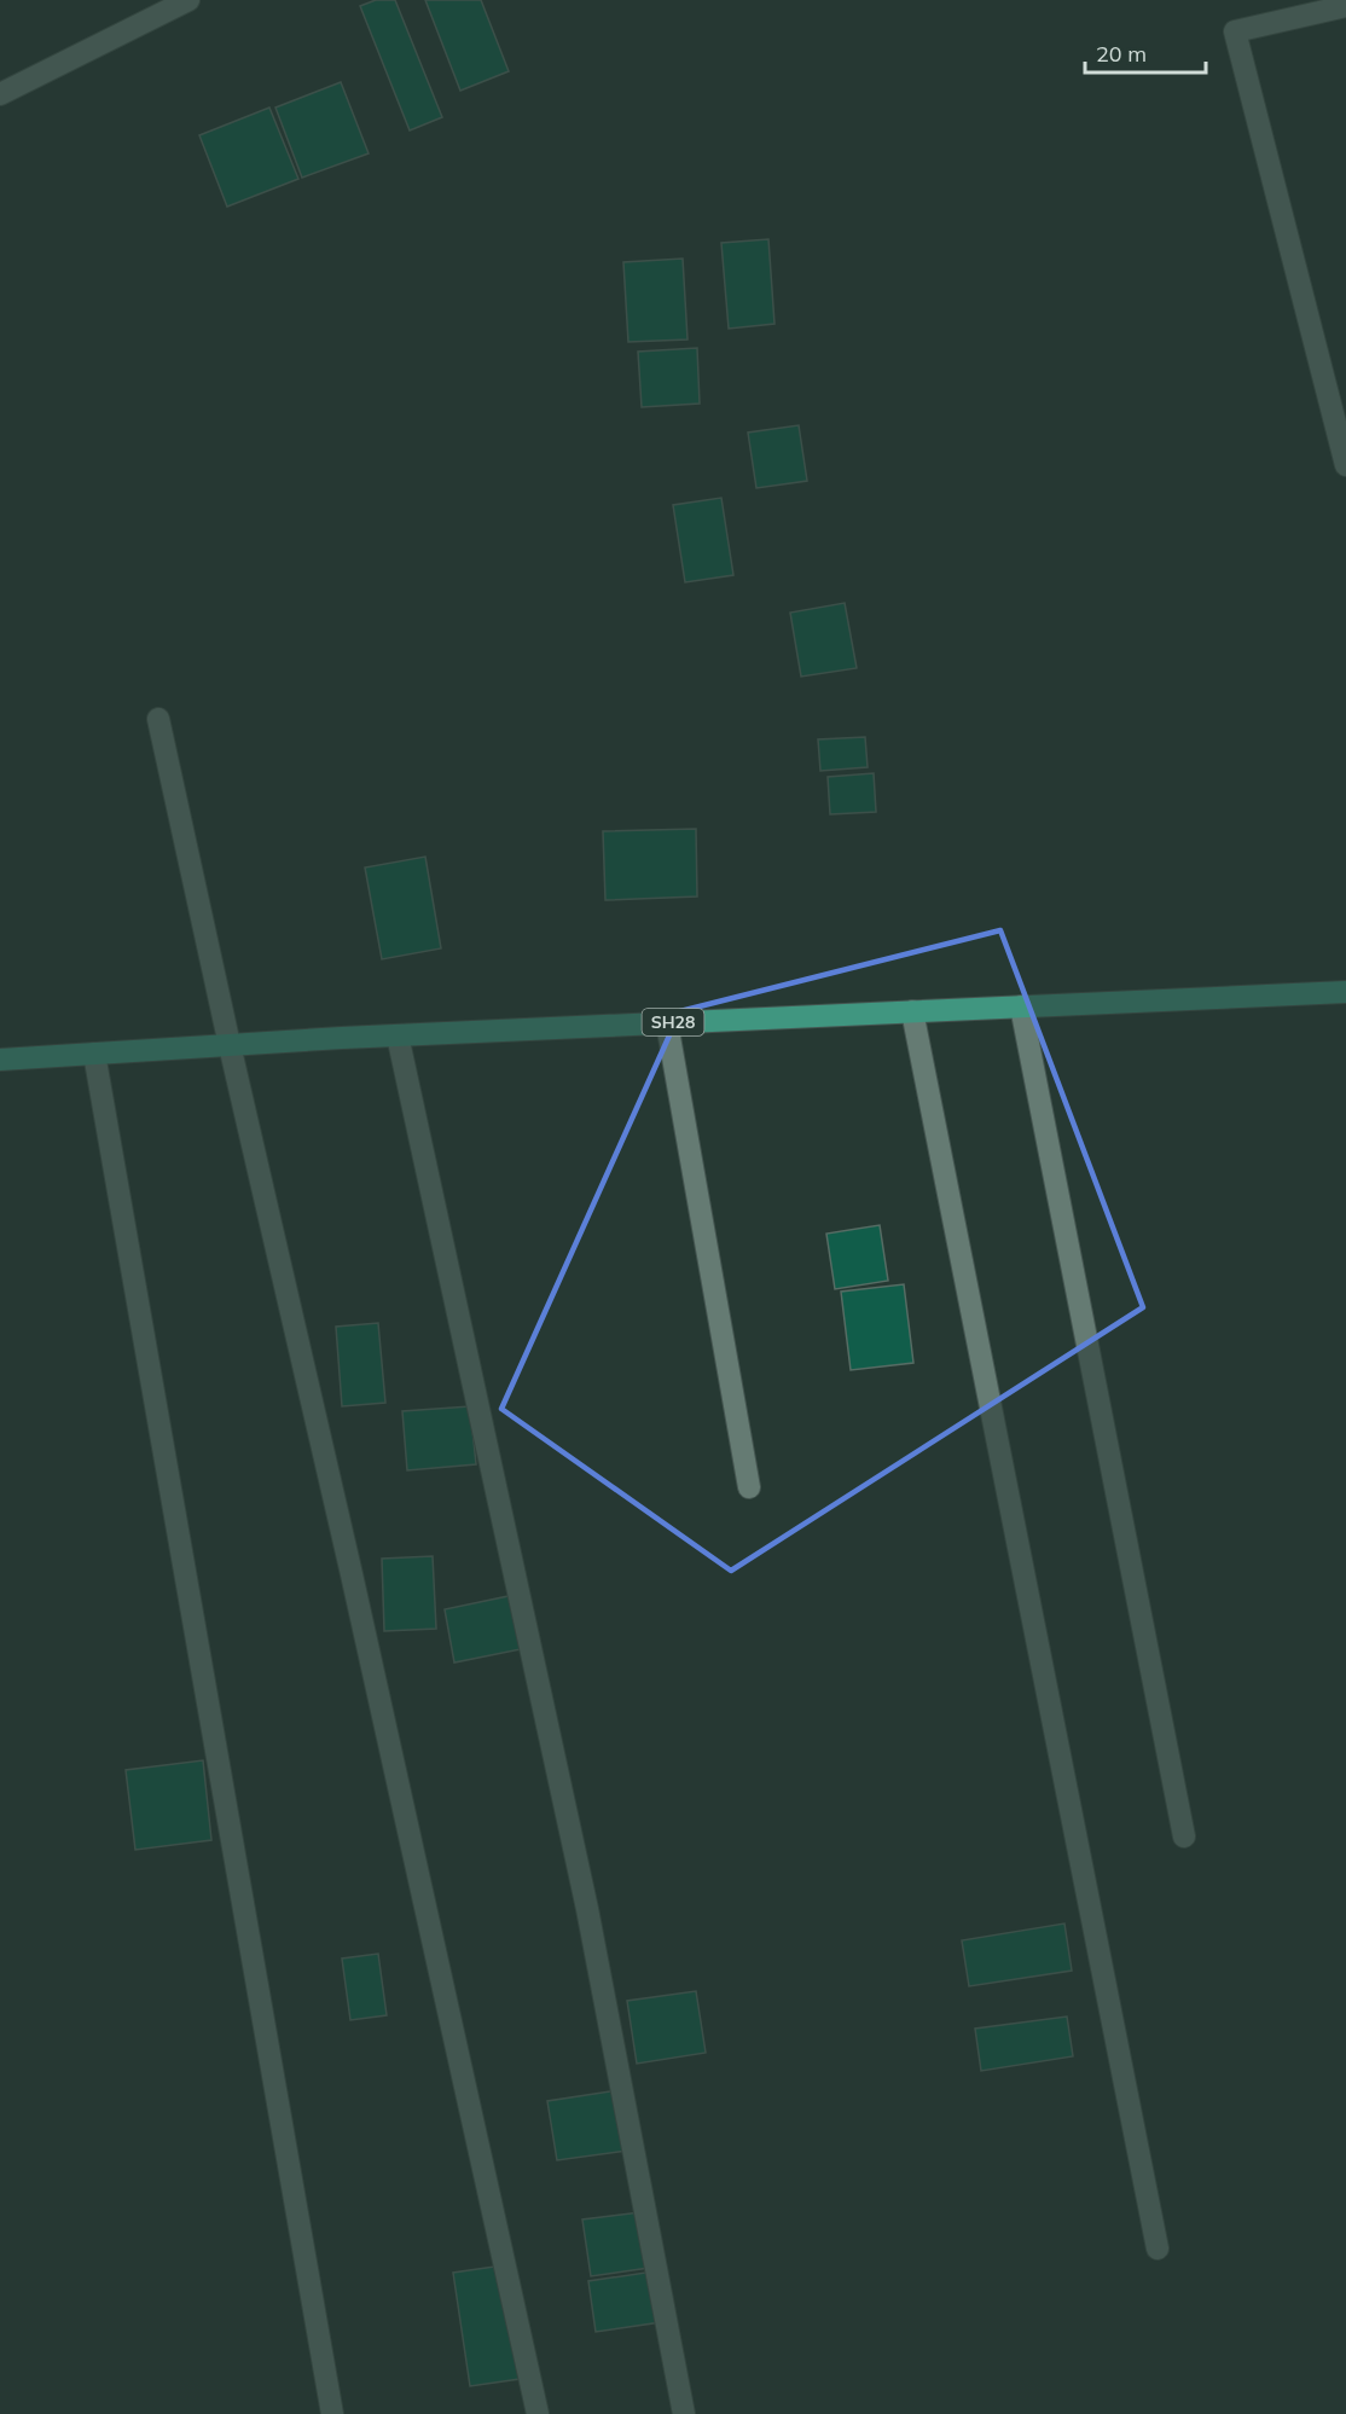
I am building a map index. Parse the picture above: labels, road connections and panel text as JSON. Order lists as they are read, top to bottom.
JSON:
{
  "streets": {
    "main road": ["SH28"]
  },
  "scale_bar": "20 m"
}
